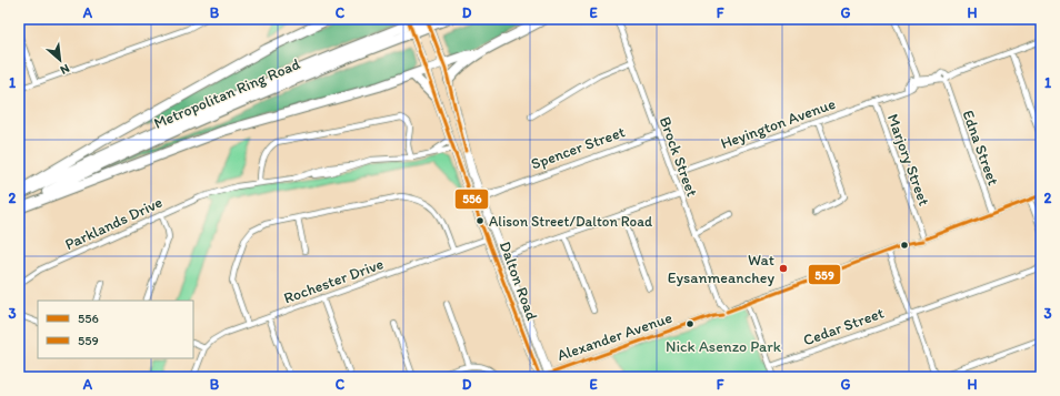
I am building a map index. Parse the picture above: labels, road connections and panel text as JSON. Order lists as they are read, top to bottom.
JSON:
{
  "streets": {
    "highway": ["Metropolitan Ring Road"],
    "main road": ["Spencer Street", "Dalton Road"],
    "street": [
      "Heyington Avenue",
      "Edna Street",
      "Brock Street",
      "Marjory Street",
      "Parklands Drive",
      "Rochester Drive",
      "Cedar Street",
      "Alexander Avenue"
    ]
  },
  "crossings": [
    ["Metropolitan Ring Road", "Dalton Road"],
    ["Heyington Avenue", "Edna Street"],
    ["Heyington Avenue", "Brock Street"],
    ["Heyington Avenue", "Marjory Street"],
    ["Spencer Street", "Brock Street"],
    ["Spencer Street", "Dalton Road"],
    ["Edna Street", "Alexander Avenue"],
    ["Brock Street", "Alexander Avenue"],
    ["Marjory Street", "Alexander Avenue"],
    ["Rochester Drive", "Dalton Road"],
    ["Dalton Road", "Alexander Avenue"]
  ],
  "parks": ["Nick Asenzo Park"],
  "places": ["Alison Street/Dalton Road", "Wat Eysanmeanchey"],
  "lines": ["transit line 556", "transit line 559"],
  "legend": ["556", "559"],
  "north": "bottom right",
  "grid": {
    "columns": [
      "A",
      "B",
      "C",
      "D",
      "E",
      "F",
      "G",
      "H"
    ],
    "rows": ["1", "2", "3"]
  }
}
